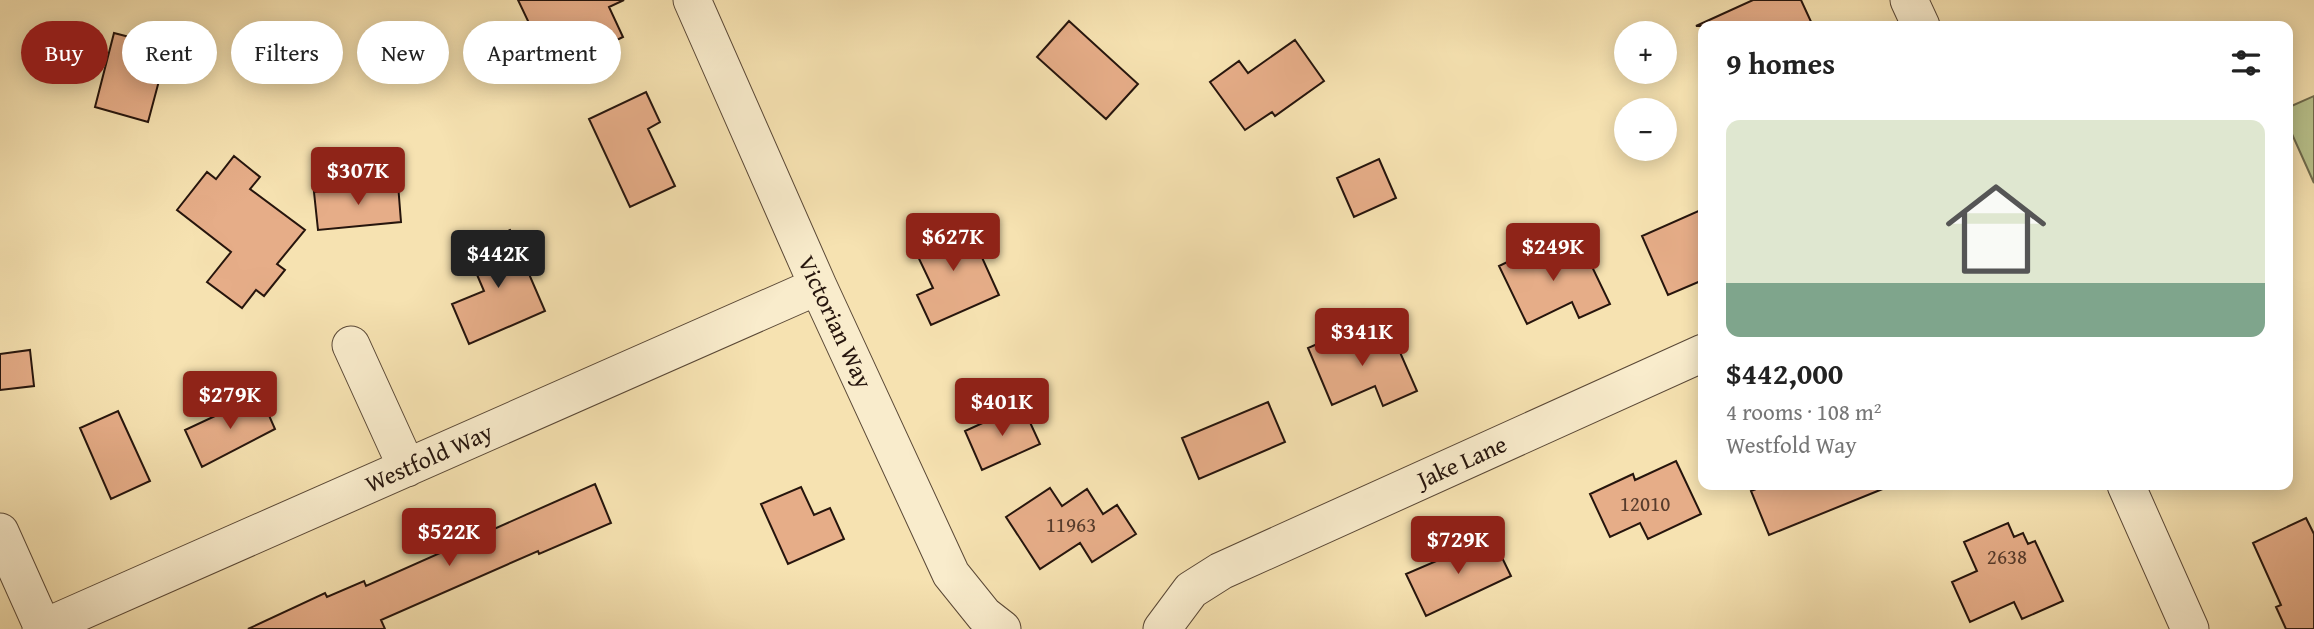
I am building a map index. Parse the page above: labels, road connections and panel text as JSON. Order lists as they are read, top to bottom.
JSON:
{
  "streets": {
    "street": ["Victorian Way", "Westfold Way", "Jake Lane"]
  },
  "crossings": [
    ["Victorian Way", "Westfold Way"]
  ],
  "house_numbers": ["12010", "11963", "2638"],
  "page": {
    "map_buttons": ["+", "−"],
    "chip": [
      "Buy",
      "Rent",
      "Filters",
      "New",
      "Apartment"
    ],
    "heading": "9 homes",
    "list": [
      {
        "name": "$442,000",
        "note": "4 rooms · 108 m² · Westfold Way"
      }
    ],
    "price": [
      "$307K",
      "$627K",
      "$249K",
      "$442K",
      "$341K",
      "$279K",
      "$401K",
      "$522K",
      "$729K"
    ]
  }
}
